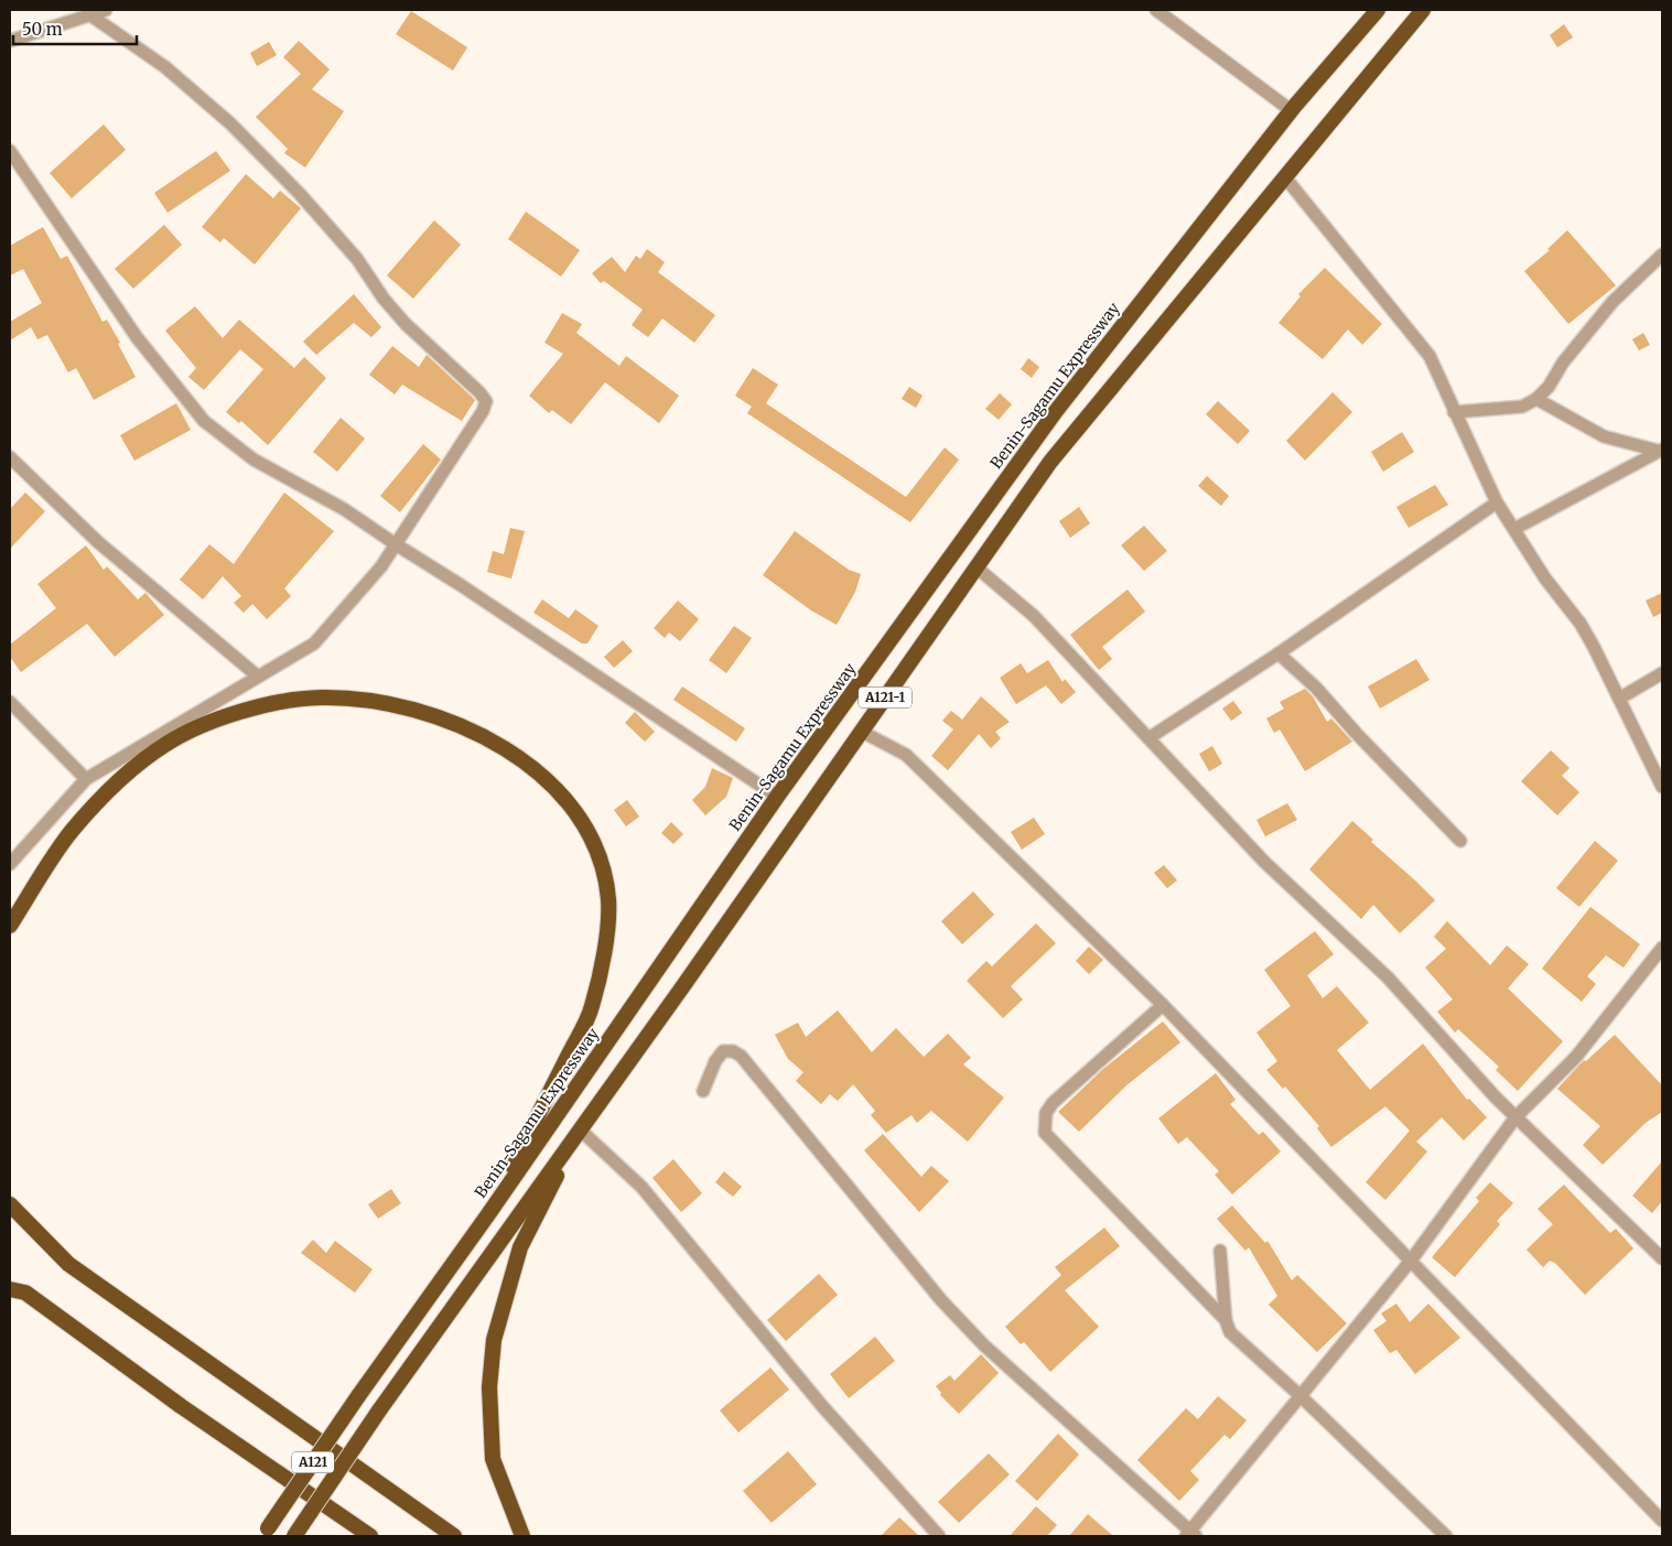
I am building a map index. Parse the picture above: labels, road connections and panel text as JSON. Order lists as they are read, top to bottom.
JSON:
{
  "streets": {
    "highway": ["Benin-Sagamu Expressway", "A121-1", "A121"]
  },
  "crossings": [
    ["A121-1", "A121"]
  ],
  "scale_bar": "50 m"
}
